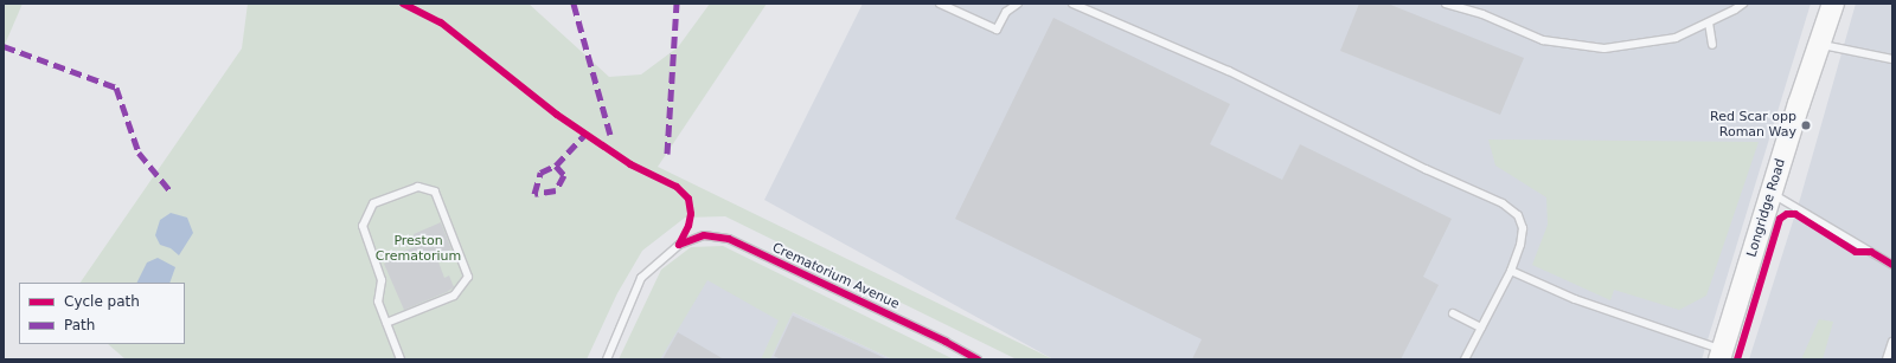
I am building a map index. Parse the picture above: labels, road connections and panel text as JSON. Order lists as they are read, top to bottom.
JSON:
{
  "streets": {
    "main road": ["Longridge Road"],
    "lane": ["Crematorium Avenue"]
  },
  "parks": ["Preston Crematorium"],
  "places": ["Red Scar opp Roman Way"],
  "legend": ["Cycle path", "Path"]
}
